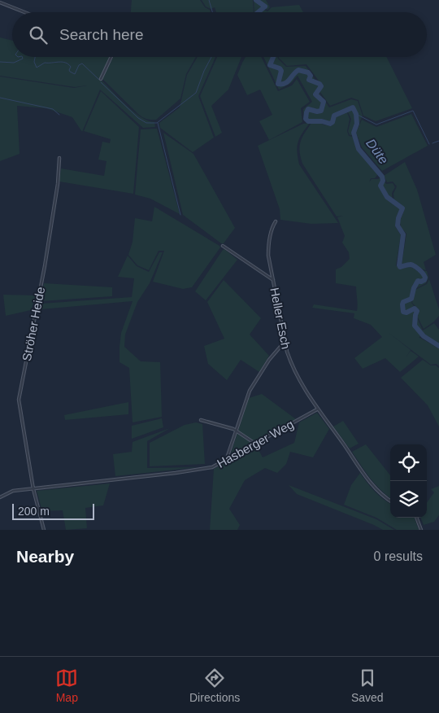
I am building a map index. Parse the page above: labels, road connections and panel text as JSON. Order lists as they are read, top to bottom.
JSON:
{
  "streets": {
    "street": ["Heller Esch", "Ströher Heide", "Hasberger Weg"]
  },
  "crossings": [
    ["Heller Esch", "Hasberger Weg"],
    ["Ströher Heide", "Hasberger Weg"]
  ],
  "water": ["Düte"],
  "scale_bar": "200 m",
  "page": {
    "search": "Search here",
    "scale": "200 m",
    "heading": ["Nearby", "0 results"],
    "nav": ["Map", "Directions", "Saved"]
  }
}
